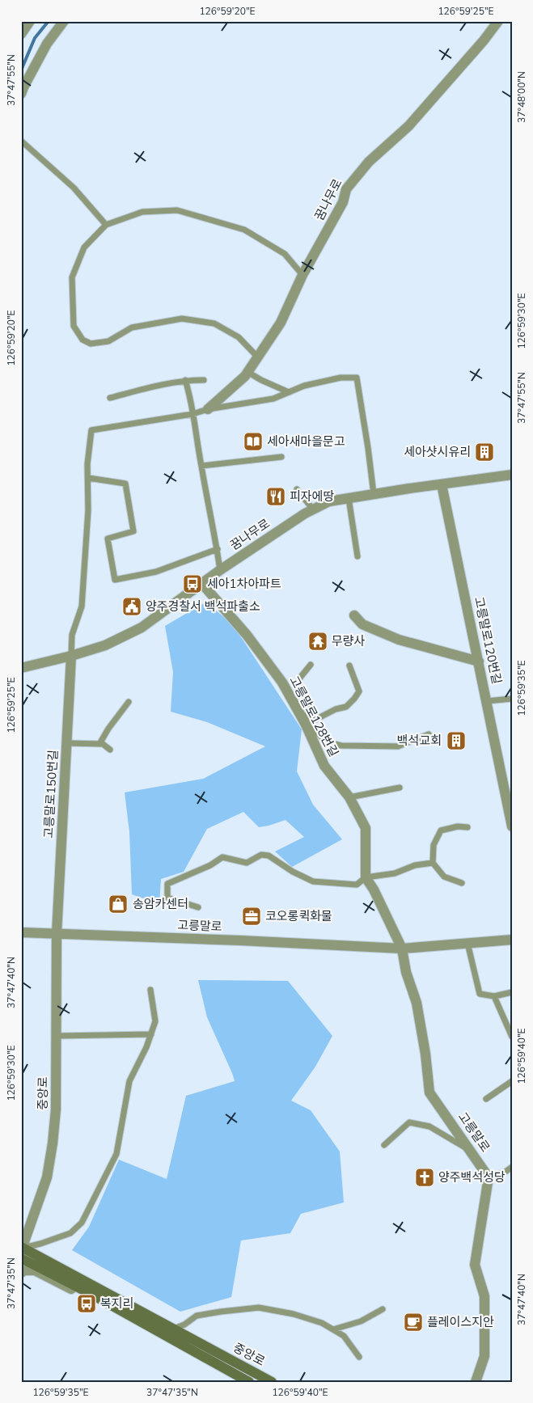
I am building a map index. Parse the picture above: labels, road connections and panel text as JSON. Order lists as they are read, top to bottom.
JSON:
{
  "streets": {
    "main road": ["중앙로"],
    "street": [
      "꿈나무로",
      "고릉말로120번길",
      "고릉말로128번길",
      "고릉말로150번길",
      "고릉말로"
    ]
  },
  "crossings": [
    ["꿈나무로", "고릉말로120번길"],
    ["꿈나무로", "고릉말로128번길"],
    ["꿈나무로", "고릉말로150번길"],
    ["고릉말로150번길", "고릉말로"],
    ["고릉말로150번길", "중앙로"],
    ["고릉말로", "중앙로"]
  ],
  "places": {
    "library": ["세아새마을문고"],
    "building": ["세아샷시유리", "백석교회"],
    "restaurant": ["피자에땅"],
    "bus stop": ["세아1차아파트", "복지리"],
    "public building": ["양주경찰서 백석파출소"],
    "temple": ["무량사"],
    "shop": ["송암카센터"],
    "office": ["코오롱퀵화물"],
    "church": ["양주백석성당"],
    "cafe": ["플레이스지안"]
  },
  "coordinates": [
    "126°59'20\"E",
    "126°59'25\"E",
    "37°47'55\"N",
    "37°48'00\"N",
    "126°59'30\"E",
    "126°59'35\"E",
    "37°47'40\"N",
    "126°59'40\"E",
    "37°47'35\"N"
  ]
}
